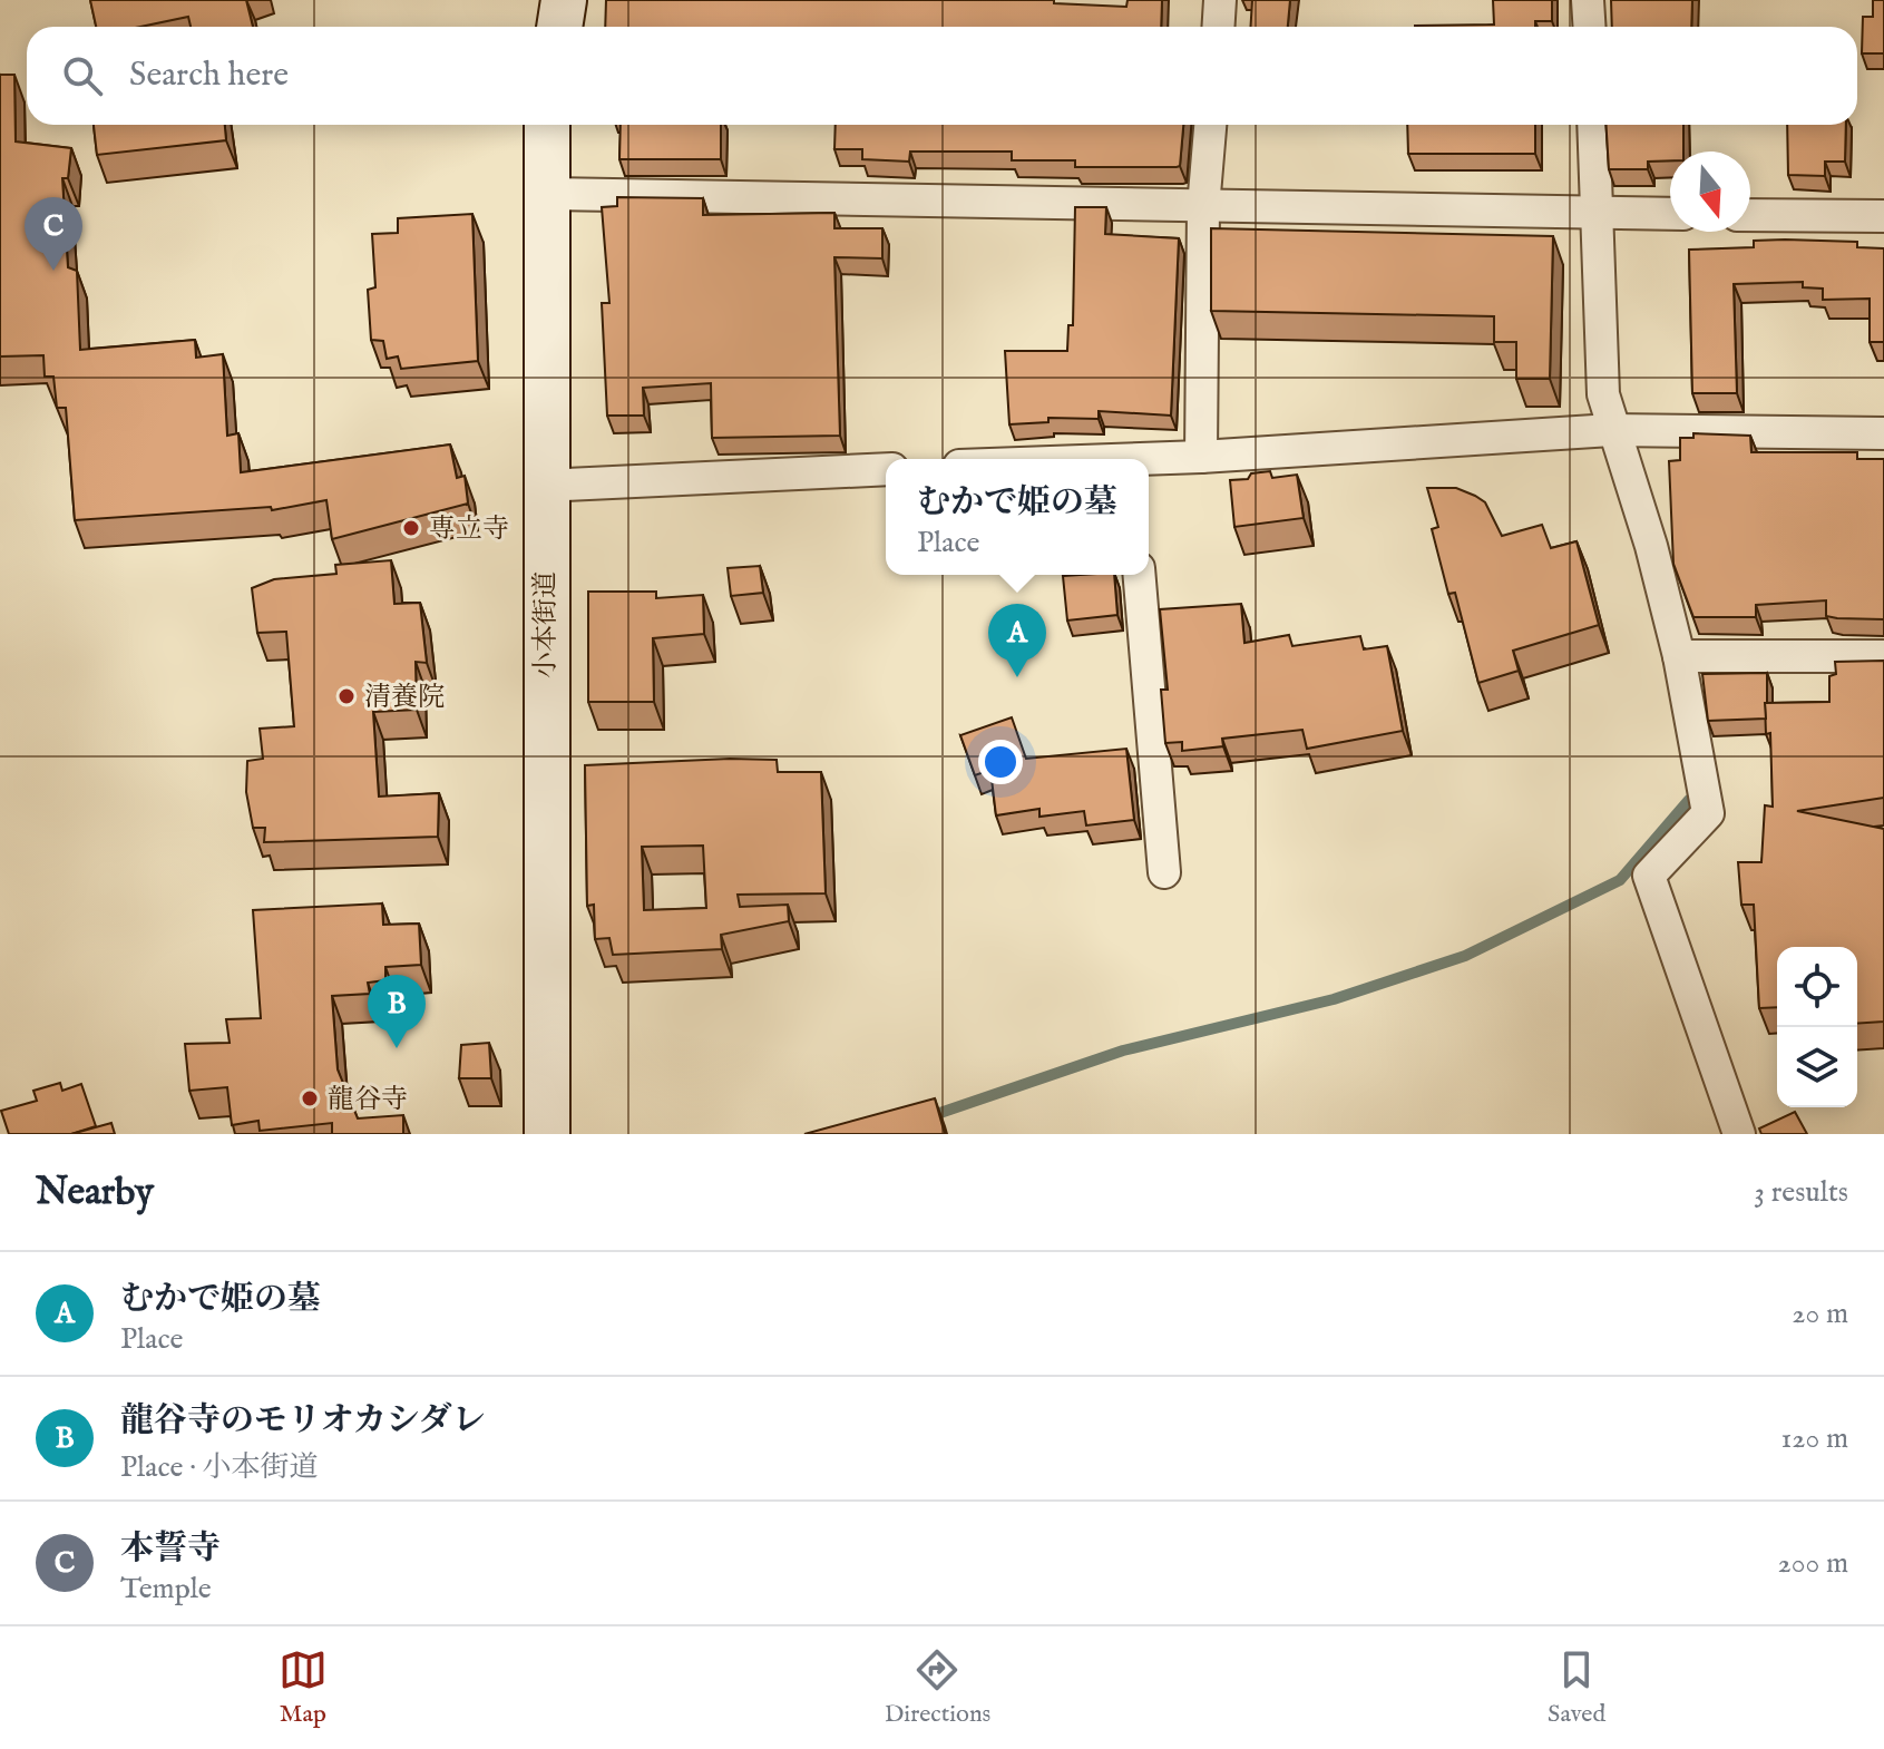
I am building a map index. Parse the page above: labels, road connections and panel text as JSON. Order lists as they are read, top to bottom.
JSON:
{
  "streets": {
    "street": ["小本街道"]
  },
  "places": ["専立寺", "清養院", "龍谷寺"],
  "north": "bottom",
  "page": {
    "search": "Search here",
    "pins": ["C", "A", "B"],
    "popup": ["むかで姫の墓", "Place"],
    "heading": ["Nearby", "3 results"],
    "list": [
      {
        "mark": "A",
        "name": "むかで姫の墓",
        "note": "Place",
        "value": "20 m"
      },
      {
        "mark": "B",
        "name": "龍谷寺のモリオカシダレ",
        "note": "Place · 小本街道",
        "value": "120 m"
      },
      {
        "mark": "C",
        "name": "本誓寺",
        "note": "Temple",
        "value": "200 m"
      }
    ],
    "nav": ["Map", "Directions", "Saved"]
  }
}
